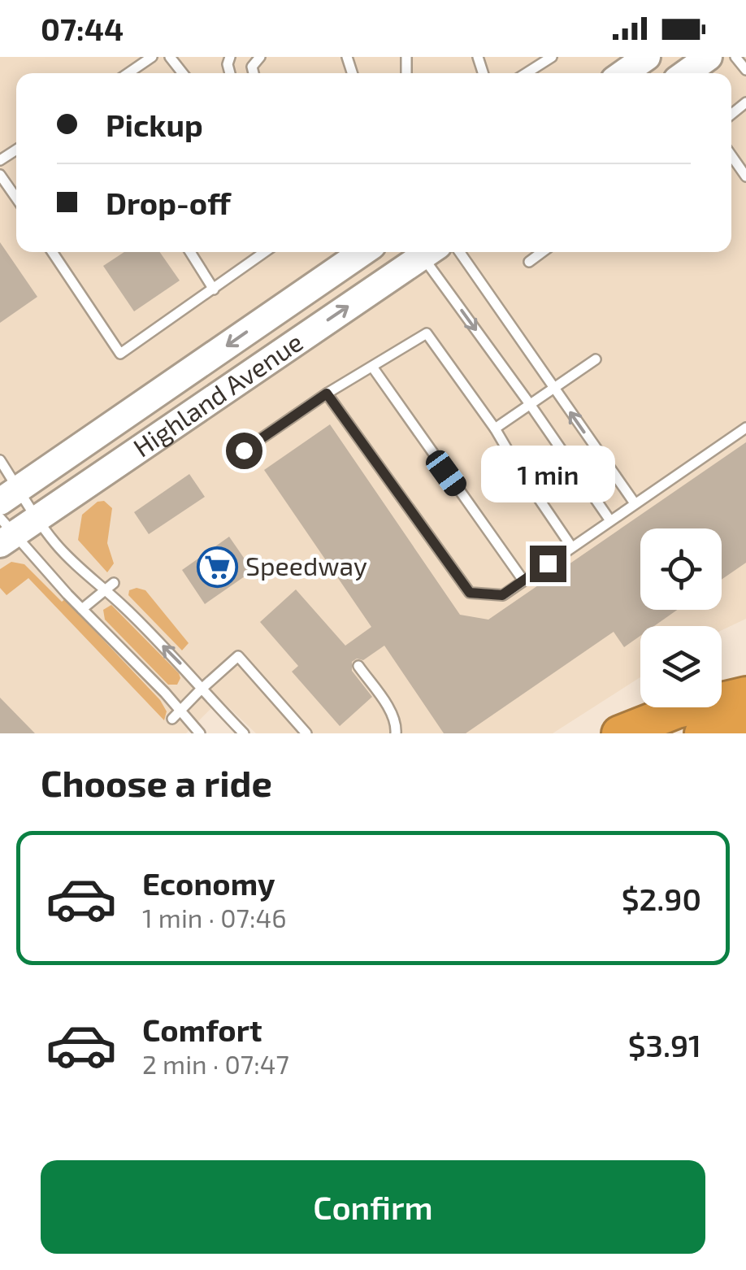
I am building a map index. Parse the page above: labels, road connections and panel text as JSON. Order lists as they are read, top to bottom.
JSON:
{
  "streets": {
    "main road": ["Highland Avenue"]
  },
  "places": {
    "supermarket": ["Speedway"]
  },
  "page": {
    "status": "07:44",
    "banner": ["Pickup", "Drop-off"],
    "bubble": "1 min",
    "heading": "Choose a ride",
    "list": [
      {
        "name": "Economy",
        "note": "1 min · 07:46",
        "value": "$2.90"
      },
      {
        "name": "Comfort",
        "note": "2 min · 07:47",
        "value": "$3.91"
      }
    ],
    "buttons": "Confirm"
  }
}
